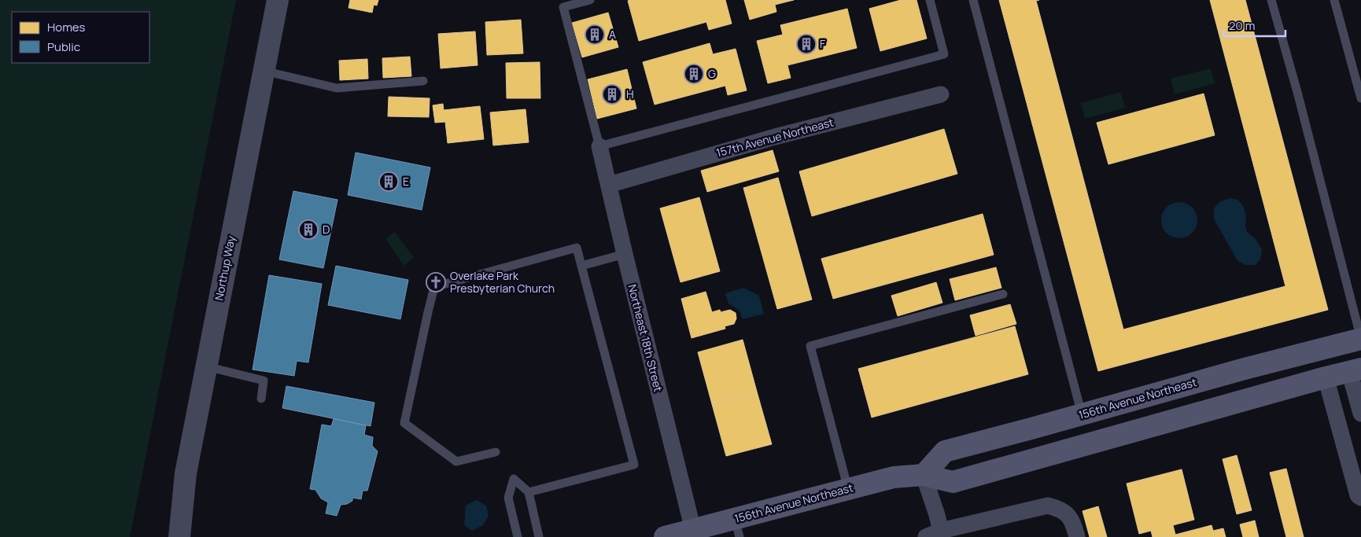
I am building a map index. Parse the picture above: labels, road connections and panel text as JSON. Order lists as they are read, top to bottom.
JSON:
{
  "streets": {
    "main road": ["156th Avenue Northeast"],
    "street": ["157th Avenue Northeast", "Northup Way", "Northeast 18th Street"]
  },
  "crossings": [
    ["157th Avenue Northeast", "Northeast 18th Street"],
    ["Northeast 18th Street", "156th Avenue Northeast"]
  ],
  "places": {
    "building": [
      "A",
      "F",
      "G",
      "H",
      "E",
      "D"
    ],
    "church": ["Overlake Park Presbyterian Church"]
  },
  "legend": ["Homes", "Public"],
  "scale_bar": "20 m"
}
